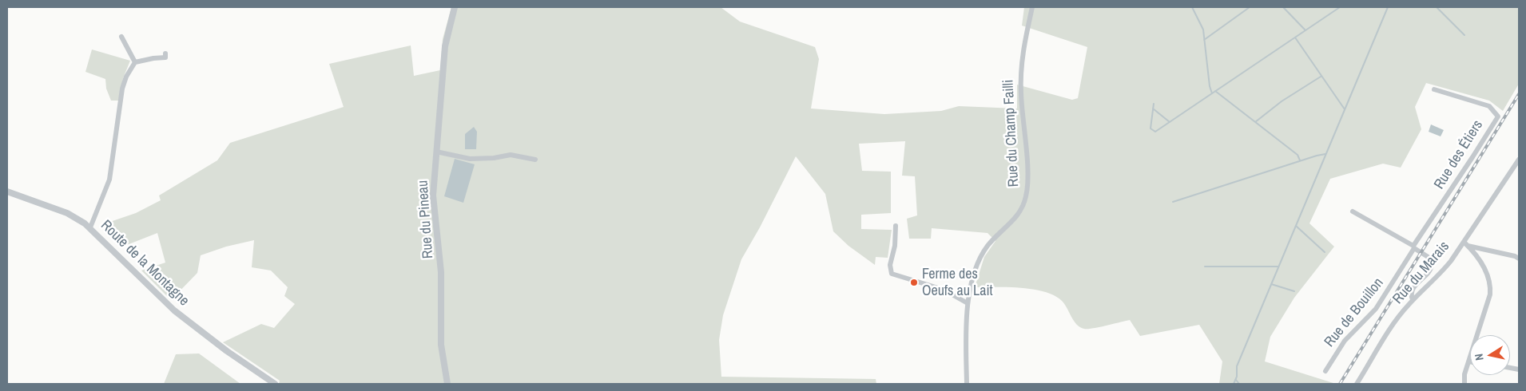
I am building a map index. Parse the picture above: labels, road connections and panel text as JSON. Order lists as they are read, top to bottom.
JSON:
{
  "streets": {
    "street": [
      "Rue du Champ Failli",
      "Rue des Étiers",
      "Rue du Pineau",
      "Route de la Montagne",
      "Rue du Marais",
      "Rue de Bouillon"
    ]
  },
  "crossings": [
    ["Rue des Étiers", "Rue de Bouillon"]
  ],
  "places": ["Ferme des Oeufs au Lait"],
  "north": "left"
}
